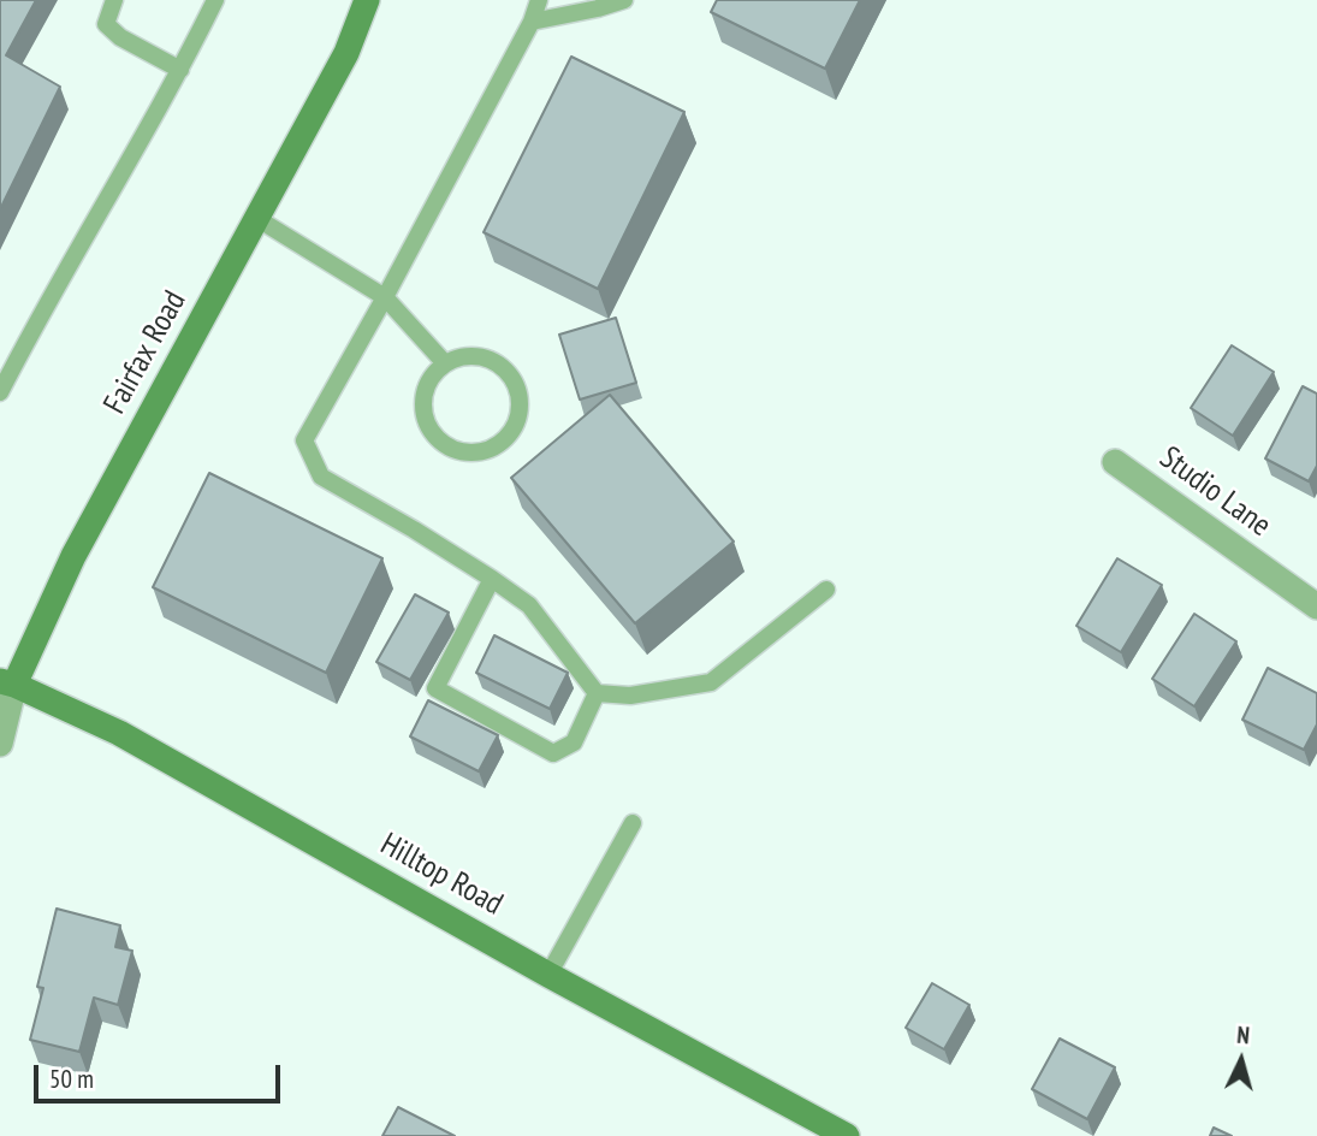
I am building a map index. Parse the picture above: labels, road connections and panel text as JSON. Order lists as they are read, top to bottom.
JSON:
{
  "streets": {
    "main road": ["Fairfax Road", "Hilltop Road"],
    "street": ["Studio Lane"]
  },
  "crossings": [
    ["Fairfax Road", "Hilltop Road"]
  ],
  "scale_bar": "50 m",
  "north": "top"
}
